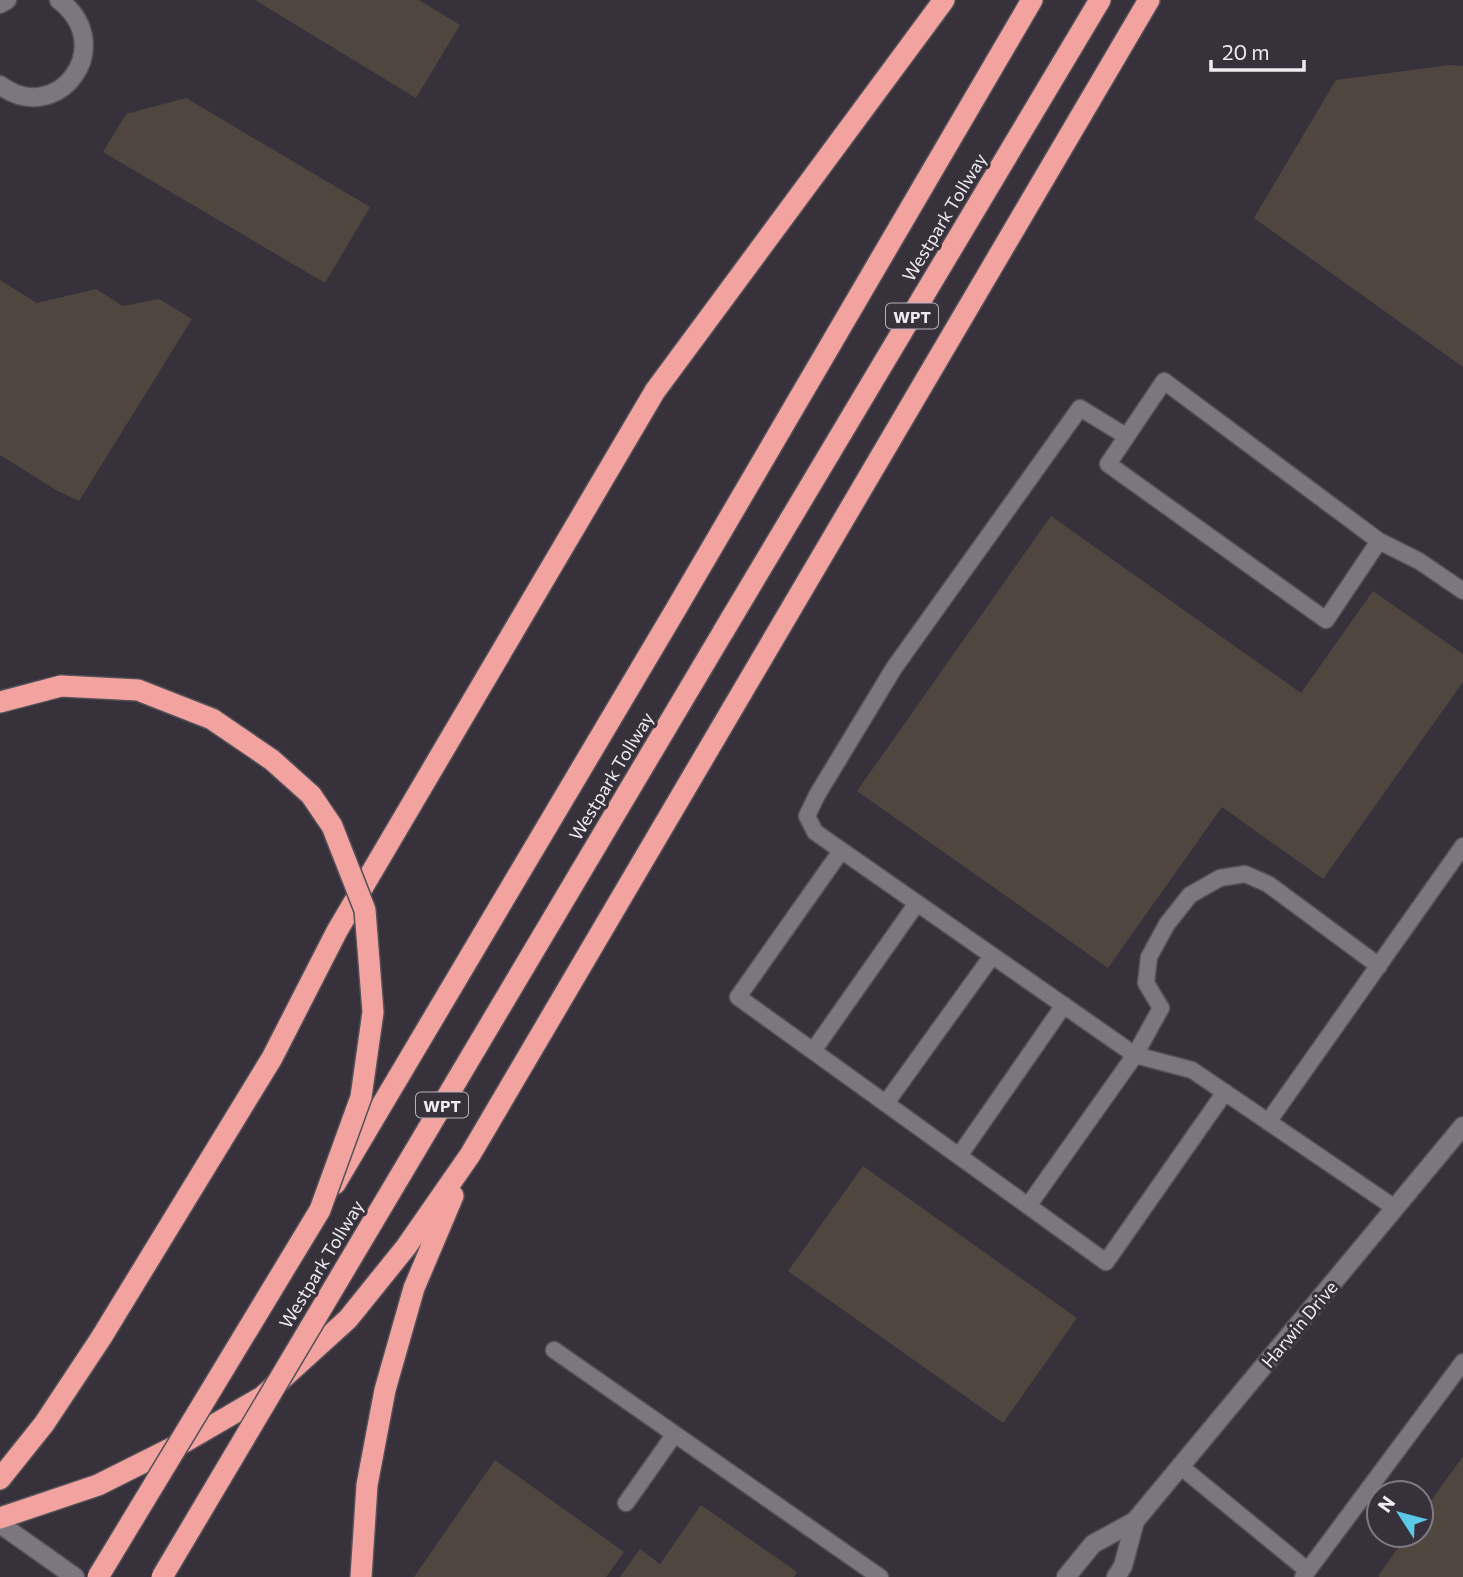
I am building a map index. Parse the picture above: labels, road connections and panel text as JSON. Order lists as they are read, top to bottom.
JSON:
{
  "streets": {
    "highway": ["Westpark Tollway", "WPT"],
    "main road": ["Harwin Drive"]
  },
  "scale_bar": "20 m",
  "north": "top left"
}
